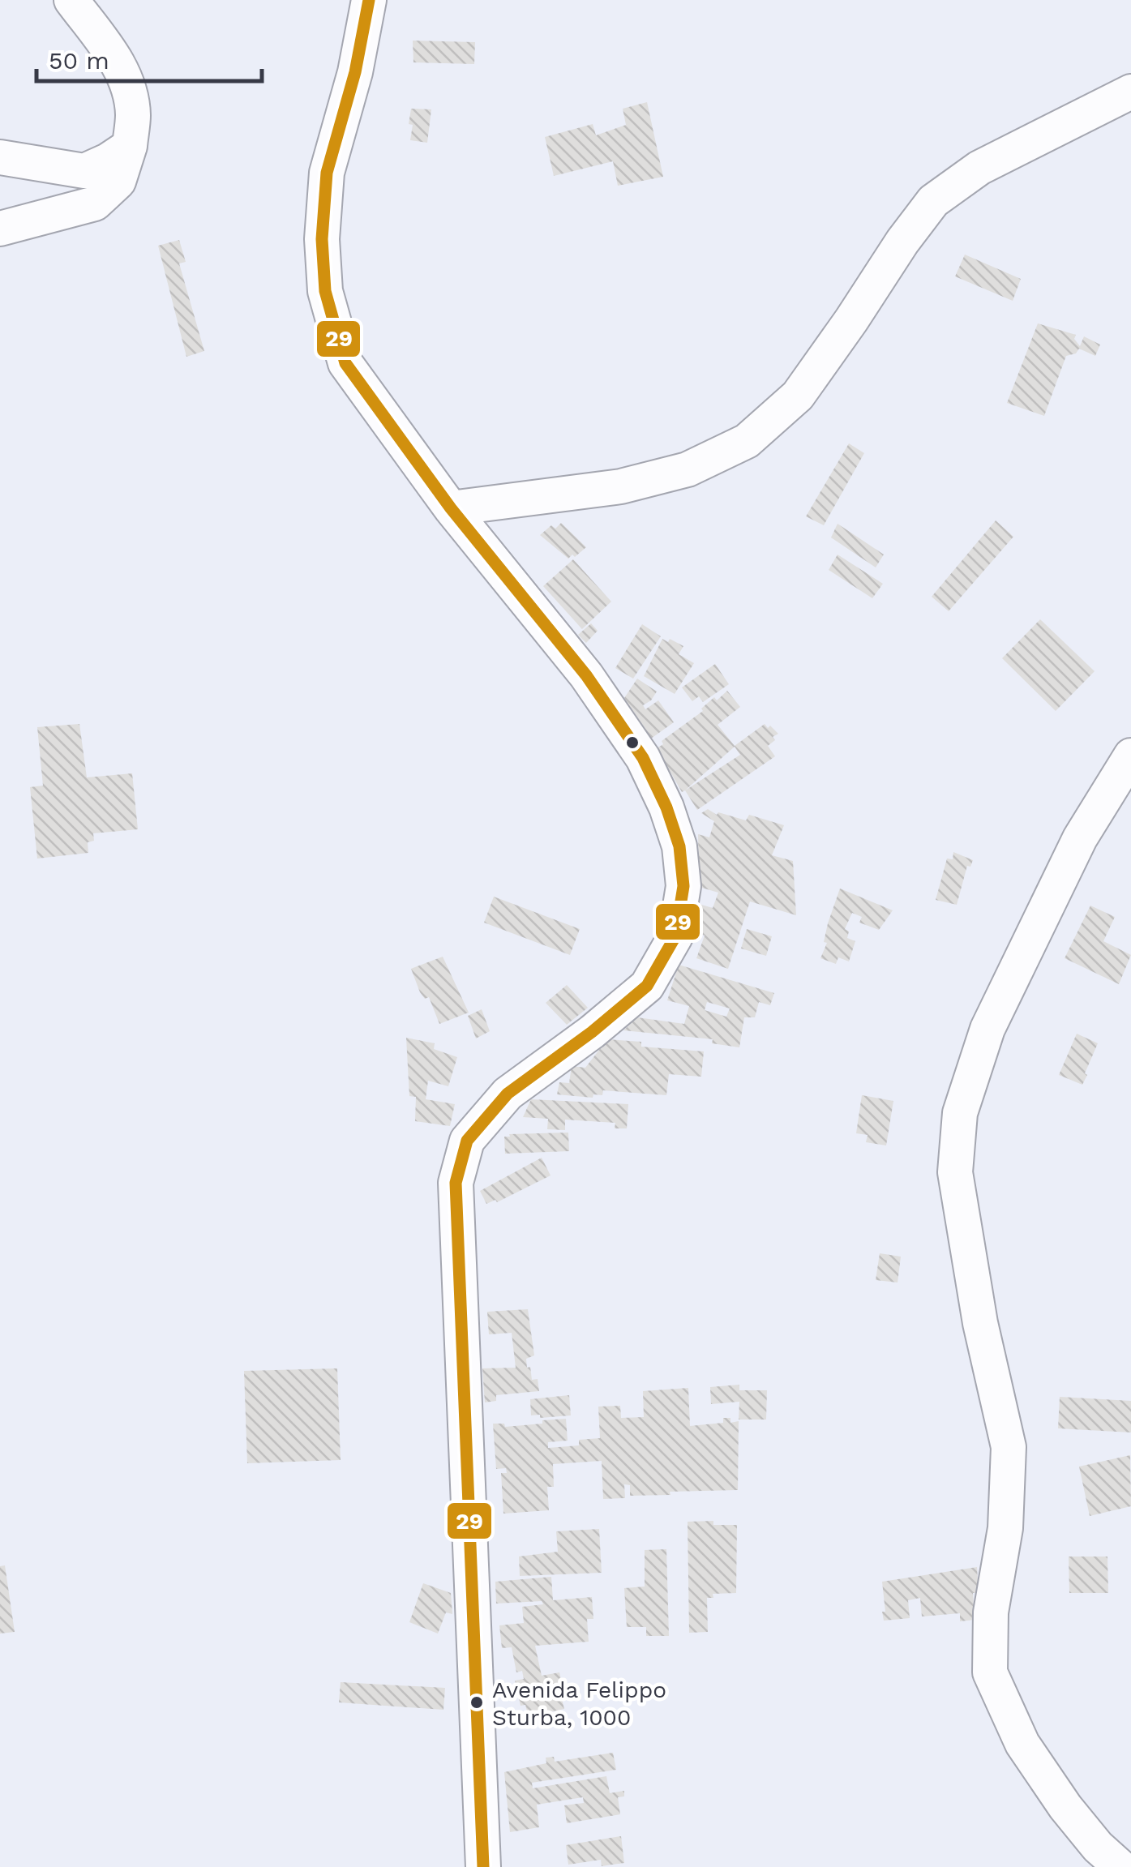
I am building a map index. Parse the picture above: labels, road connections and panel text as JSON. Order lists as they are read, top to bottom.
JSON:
{
  "places": ["Avenida Felippo Sturba, 1000"],
  "lines": ["transit line 29"],
  "scale_bar": "50 m"
}
